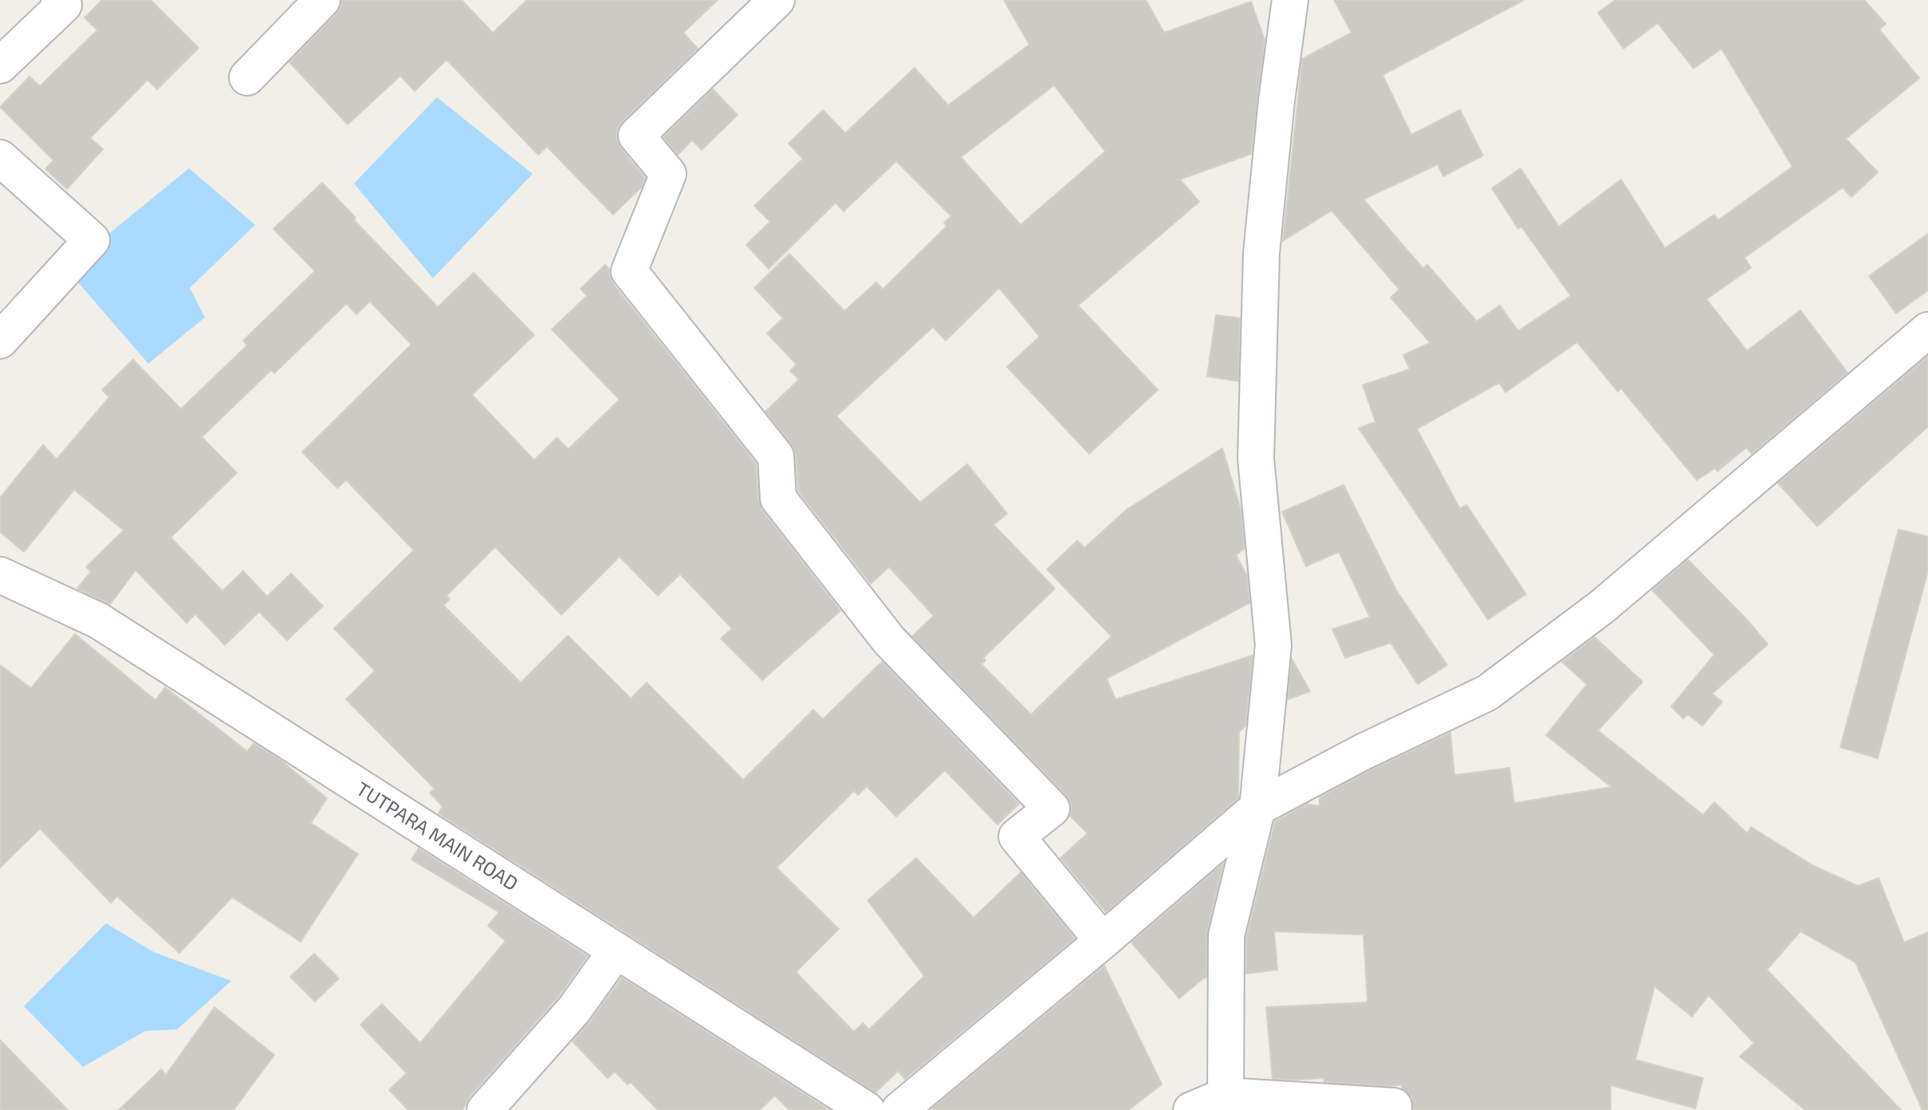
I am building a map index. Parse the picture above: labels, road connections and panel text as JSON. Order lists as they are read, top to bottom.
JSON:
{
  "streets": {
    "street": ["TUTPARA MAIN ROAD"]
  }
}
